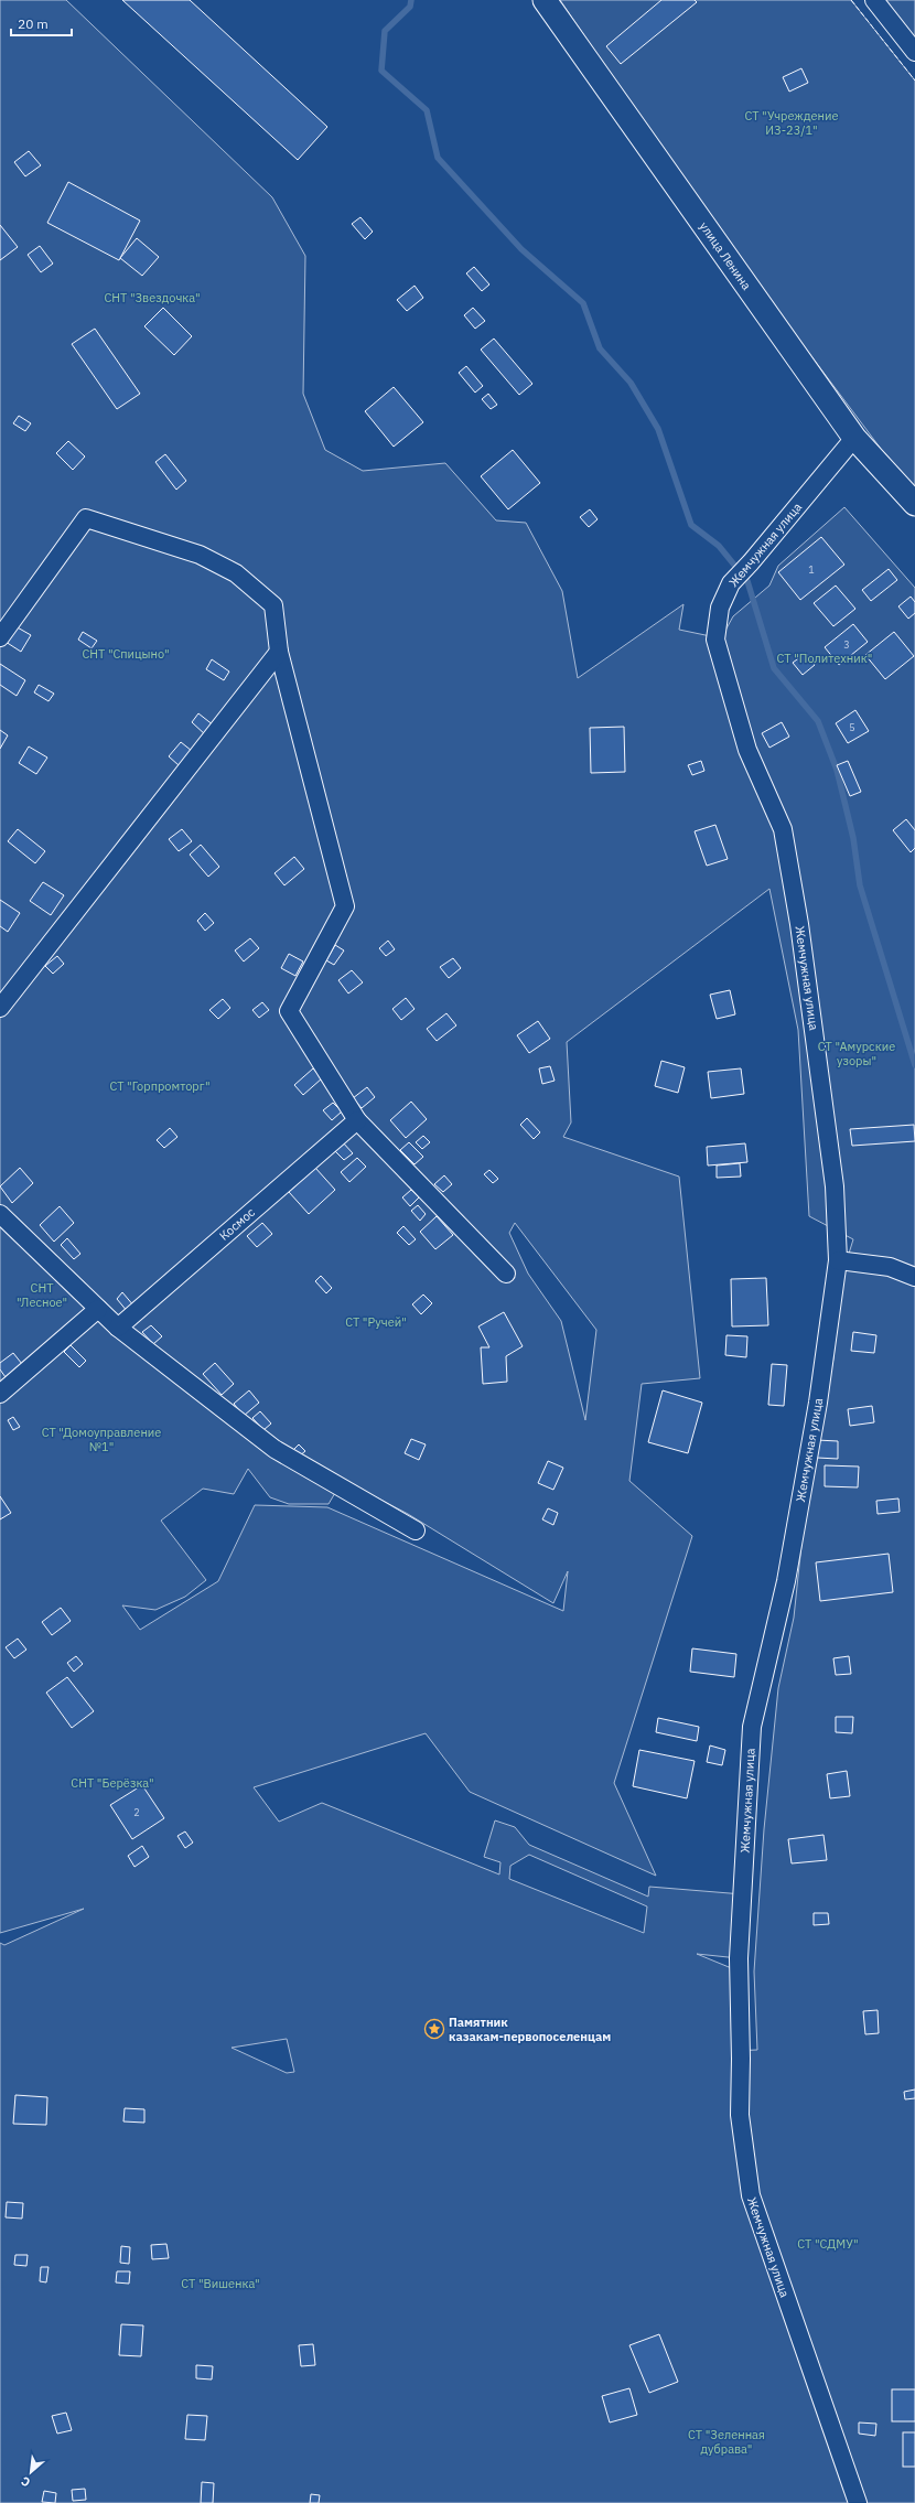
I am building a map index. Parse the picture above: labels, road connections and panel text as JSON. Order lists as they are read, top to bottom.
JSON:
{
  "streets": {
    "street": ["улица Ленина", "Жемчужная улица", "Космос"]
  },
  "crossings": [
    ["улица Ленина", "Жемчужная улица"]
  ],
  "parks": [
    "СТ \"Учреждение ИЗ-23/1\"",
    "СНТ \"Звездочка\"",
    "СНТ \"Спицыно\"",
    "СТ \"Политехник\"",
    "СТ \"Амурские узоры\"",
    "СТ \"Горпромторг\"",
    "СНТ \"Лесное\"",
    "СТ \"Ручей\"",
    "СТ \"Домоуправление №1\"",
    "СНТ \"Берёзка\"",
    "СТ \"СДМУ\"",
    "СТ \"Вишенка\"",
    "СТ \"Зеленная дубрава\""
  ],
  "places": {
    "place": ["Памятник казакам-первопоселенцам"]
  },
  "house_numbers": [
    "1",
    "3",
    "5",
    "2"
  ],
  "scale_bar": "20 m",
  "north": "bottom left"
}
